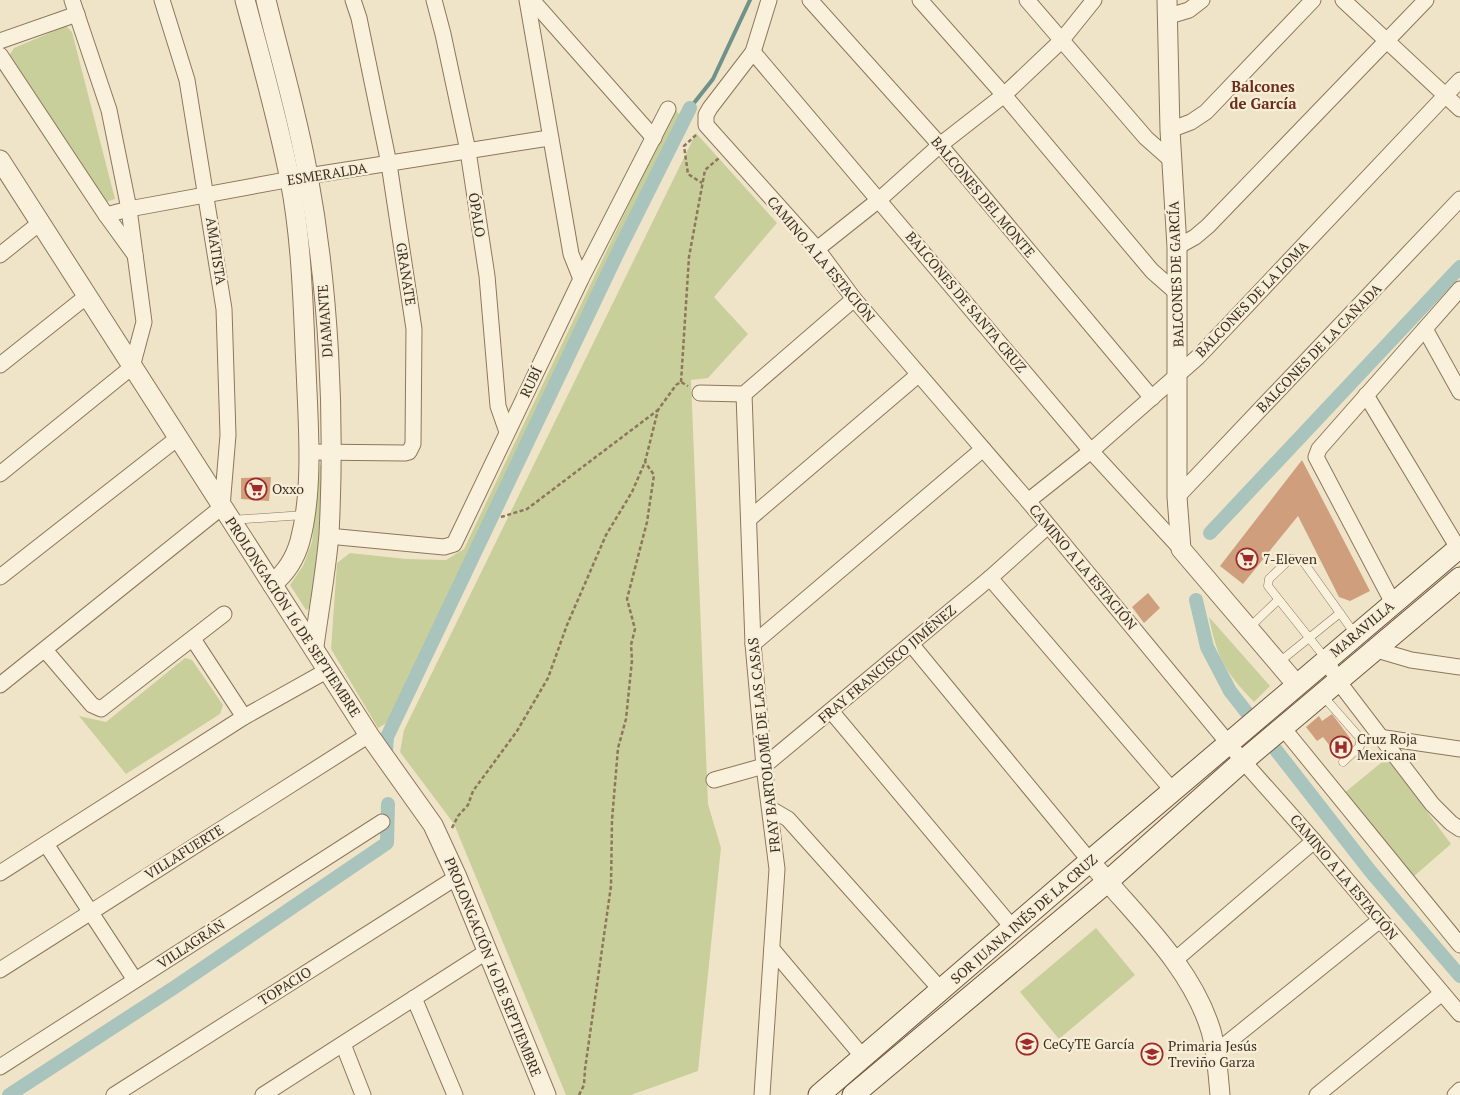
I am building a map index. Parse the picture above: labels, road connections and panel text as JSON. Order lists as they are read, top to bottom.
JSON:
{
  "streets": {
    "main road": ["MARAVILLA", "SOR JUANA INÉS DE LA CRUZ"],
    "street": [
      "ESMERALDA",
      "BALCONES DEL MONTE",
      "ÓPALO",
      "AMATISTA",
      "CAMINO A LA ESTACIÓN",
      "GRANATE",
      "BALCONES DE GARCÍA",
      "BALCONES DE LA LOMA",
      "BALCONES DE SANTA CRUZ",
      "DIAMANTE",
      "BALCONES DE LA CAÑADA",
      "RUBÍ",
      "PROLONGACIÓN 16 DE SEPTIEMBRE",
      "FRAY FRANCISCO JIMÉNEZ",
      "FRAY BARTOLOMÉ DE LAS CASAS",
      "VILLAFUERTE",
      "VILLAGRÁN",
      "TOPACIO"
    ]
  },
  "crossings": [
    ["ESMERALDA", "ÓPALO"],
    ["ESMERALDA", "AMATISTA"],
    ["ESMERALDA", "GRANATE"],
    ["ESMERALDA", "DIAMANTE"],
    ["BALCONES DEL MONTE", "BALCONES DE LA LOMA"],
    ["ÓPALO", "RUBÍ"],
    ["AMATISTA", "PROLONGACIÓN 16 DE SEPTIEMBRE"],
    ["CAMINO A LA ESTACIÓN", "BALCONES DE LA LOMA"],
    ["CAMINO A LA ESTACIÓN", "MARAVILLA"],
    ["CAMINO A LA ESTACIÓN", "FRAY FRANCISCO JIMÉNEZ"],
    ["CAMINO A LA ESTACIÓN", "SOR JUANA INÉS DE LA CRUZ"],
    ["GRANATE", "DIAMANTE"],
    ["BALCONES DE GARCÍA", "BALCONES DE LA LOMA"],
    ["BALCONES DE GARCÍA", "BALCONES DE SANTA CRUZ"],
    ["BALCONES DE GARCÍA", "BALCONES DE LA CAÑADA"],
    ["BALCONES DE LA LOMA", "BALCONES DE SANTA CRUZ"],
    ["DIAMANTE", "RUBÍ"],
    ["DIAMANTE", "PROLONGACIÓN 16 DE SEPTIEMBRE"],
    ["PROLONGACIÓN 16 DE SEPTIEMBRE", "VILLAFUERTE"],
    ["PROLONGACIÓN 16 DE SEPTIEMBRE", "TOPACIO"],
    ["MARAVILLA", "SOR JUANA INÉS DE LA CRUZ"],
    ["FRAY FRANCISCO JIMÉNEZ", "FRAY BARTOLOMÉ DE LAS CASAS"]
  ],
  "districts": ["Balcones de García"],
  "places": {
    "supermarket": ["Oxxo", "7-Eleven"],
    "hospital": ["Cruz Roja Mexicana"],
    "school or university": ["CeCyTE García", "Primaria Jesús Treviño Garza"]
  }
}
